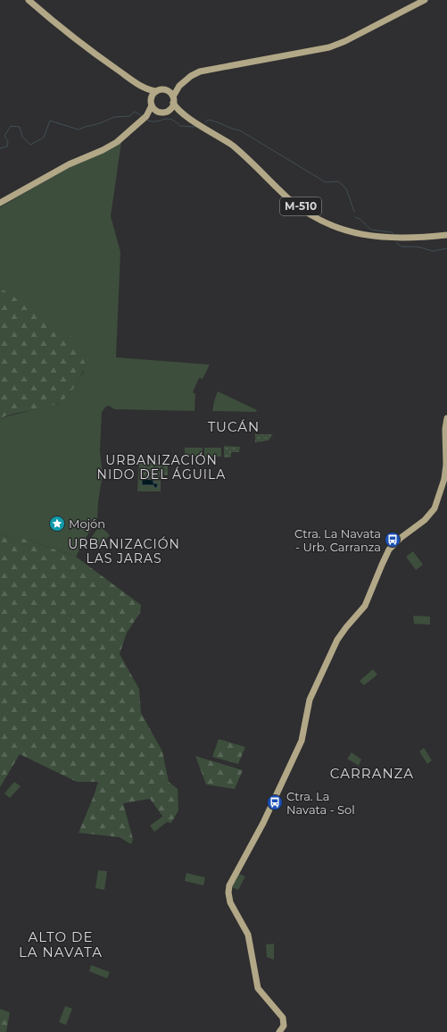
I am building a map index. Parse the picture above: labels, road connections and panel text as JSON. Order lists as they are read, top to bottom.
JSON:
{
  "streets": {
    "main road": ["M-510"]
  },
  "districts": [
    "TUCÁN",
    "URBANIZACIÓN NIDO DEL ÁGUILA",
    "URBANIZACIÓN LAS JARAS",
    "CARRANZA",
    "ALTO DE LA NAVATA"
  ],
  "places": {
    "place": ["Mojón"],
    "bus stop": ["Ctra. La Navata - Urb. Carranza", "Ctra. La Navata - Sol"]
  }
}
